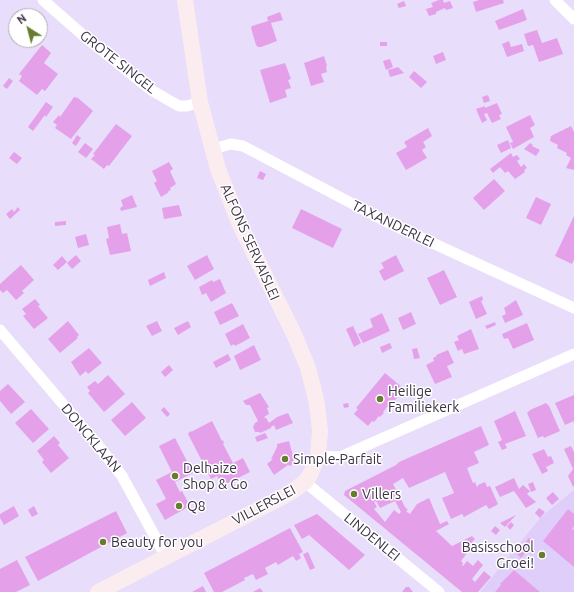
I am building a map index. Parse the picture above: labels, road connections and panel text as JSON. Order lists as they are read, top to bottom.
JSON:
{
  "streets": {
    "street": [
      "GROTE SINGEL",
      "TAXANDERLEI",
      "ALFONS SERVAISLEI",
      "DONCKLAAN",
      "VILLERSLEI",
      "LINDENLEI"
    ]
  },
  "crossings": [
    ["GROTE SINGEL", "ALFONS SERVAISLEI"],
    ["TAXANDERLEI", "ALFONS SERVAISLEI"],
    ["ALFONS SERVAISLEI", "VILLERSLEI"],
    ["DONCKLAAN", "VILLERSLEI"],
    ["VILLERSLEI", "LINDENLEI"]
  ],
  "places": [
    "Heilige Familiekerk",
    "Simple-Parfait",
    "Delhaize Shop & Go",
    "Villers",
    "Q8",
    "Beauty for you",
    "Basisschool Groei!"
  ],
  "north": "top left"
}
